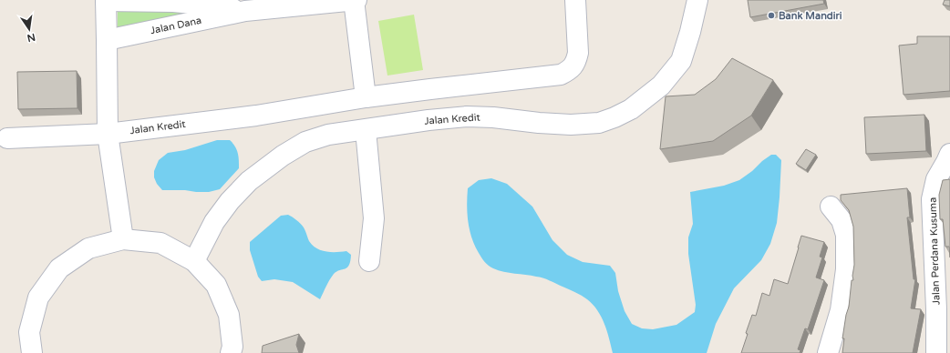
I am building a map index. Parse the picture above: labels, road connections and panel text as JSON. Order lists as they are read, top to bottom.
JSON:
{
  "streets": {
    "street": ["Jalan Dana", "Jalan Kredit", "Jalan Perdana Kusuma"]
  },
  "crossings": [
    ["Jalan Dana", "Jalan Kredit"]
  ],
  "places": ["Bank Mandiri"],
  "north": "bottom"
}
